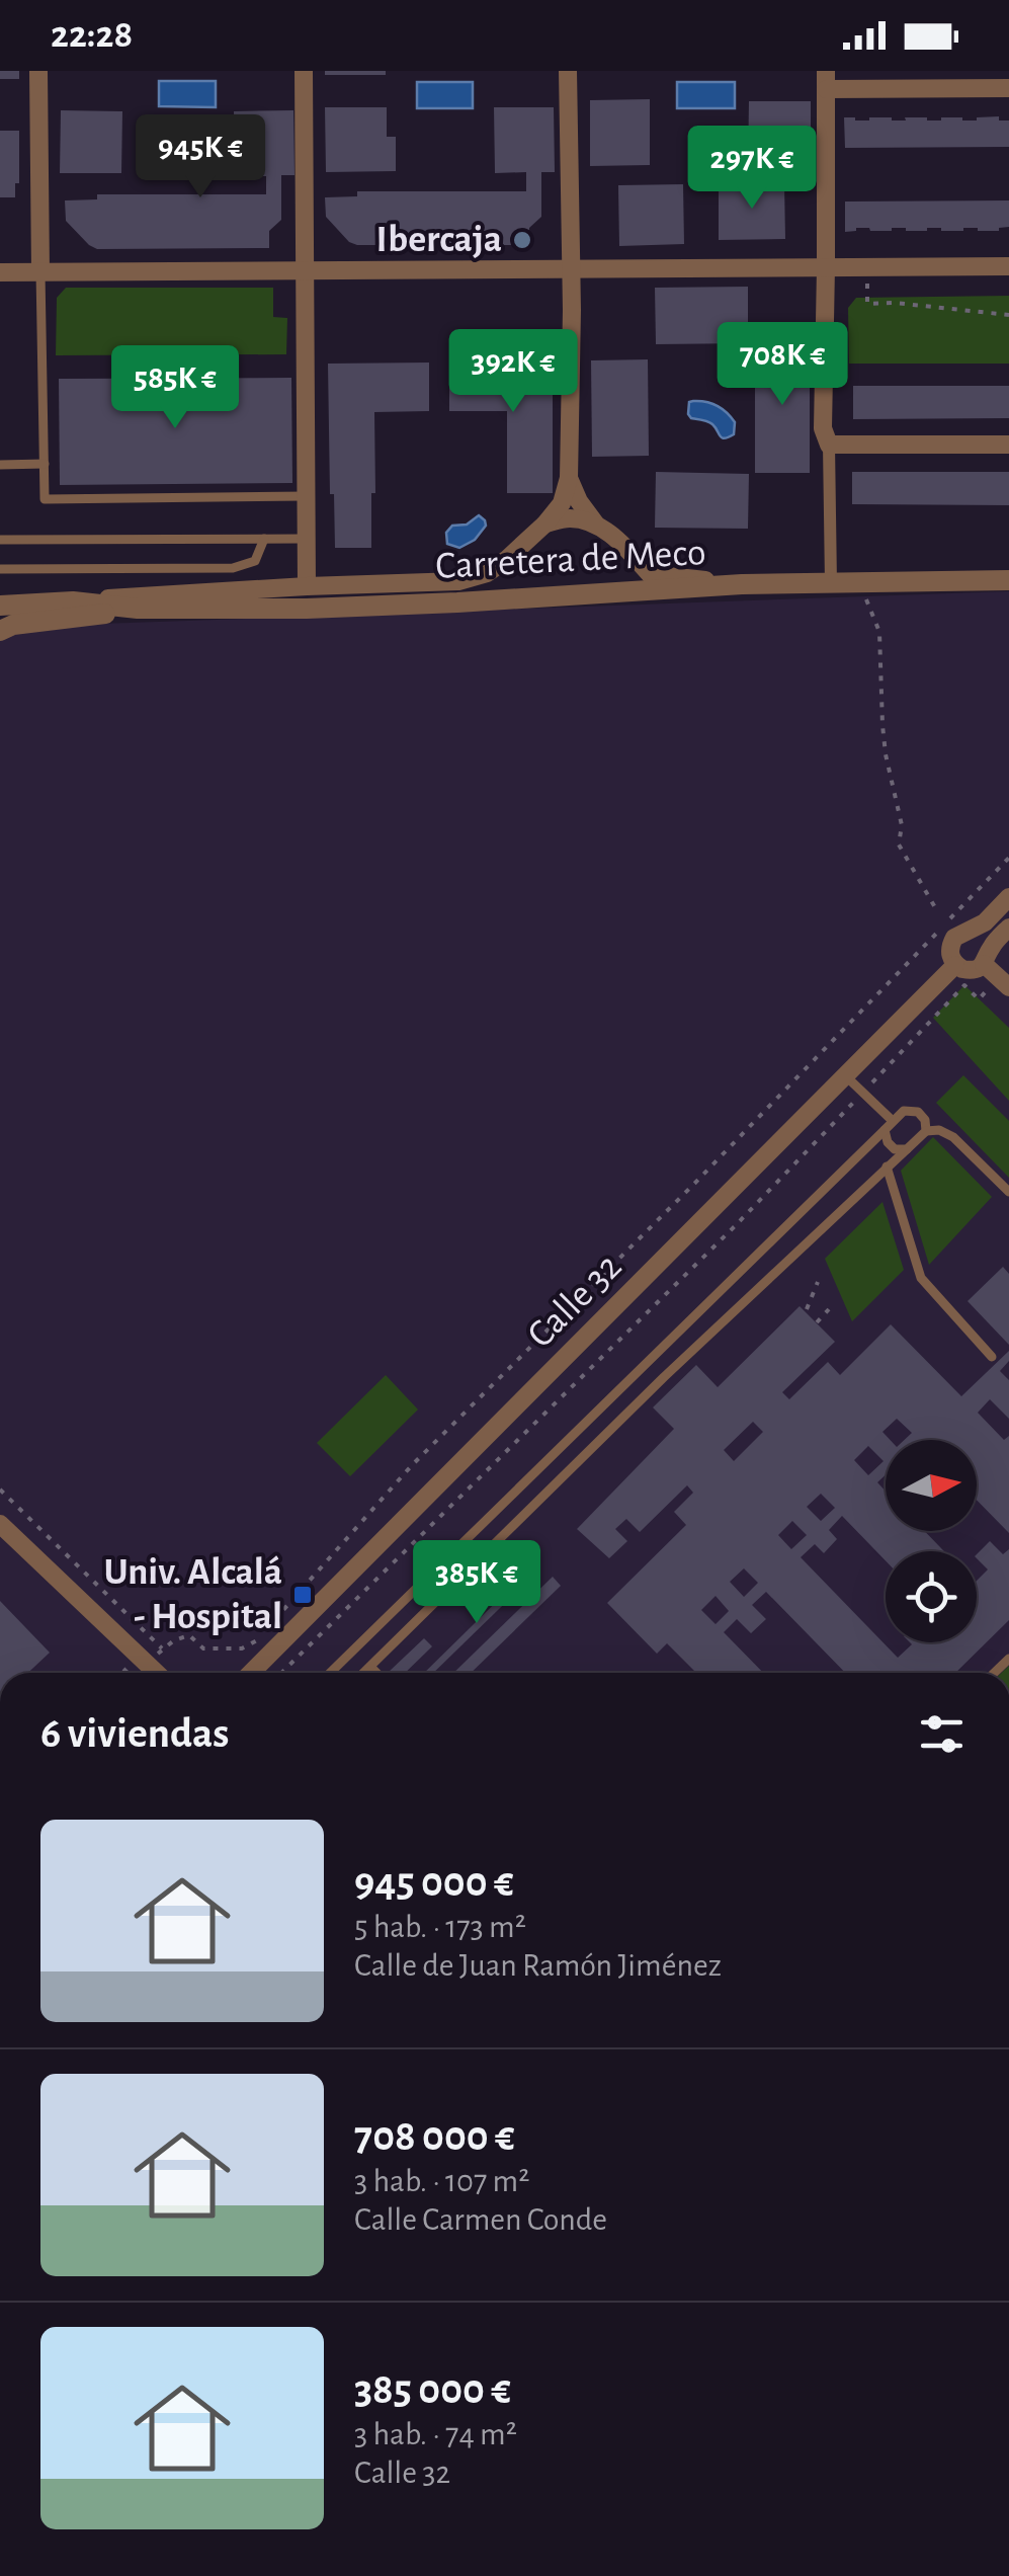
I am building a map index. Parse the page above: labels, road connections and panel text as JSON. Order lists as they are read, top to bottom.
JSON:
{
  "streets": {
    "street": ["Carretera de Meco", "Calle 32"]
  },
  "places": {
    "other": ["Ibercaja"],
    "transit": ["Univ. Alcalá - Hospital"]
  },
  "north": "right",
  "page": {
    "status": "22:28",
    "price": [
      "945K €",
      "297K €",
      "708K €",
      "392K €",
      "585K €",
      "385K €"
    ],
    "heading": "6 viviendas",
    "list": [
      {
        "name": "945 000 €",
        "note": "5 hab. · 173 m² · Calle de Juan Ramón Jiménez"
      },
      {
        "name": "708 000 €",
        "note": "3 hab. · 107 m² · Calle Carmen Conde"
      },
      {
        "name": "385 000 €",
        "note": "3 hab. · 74 m² · Calle 32"
      }
    ]
  }
}
